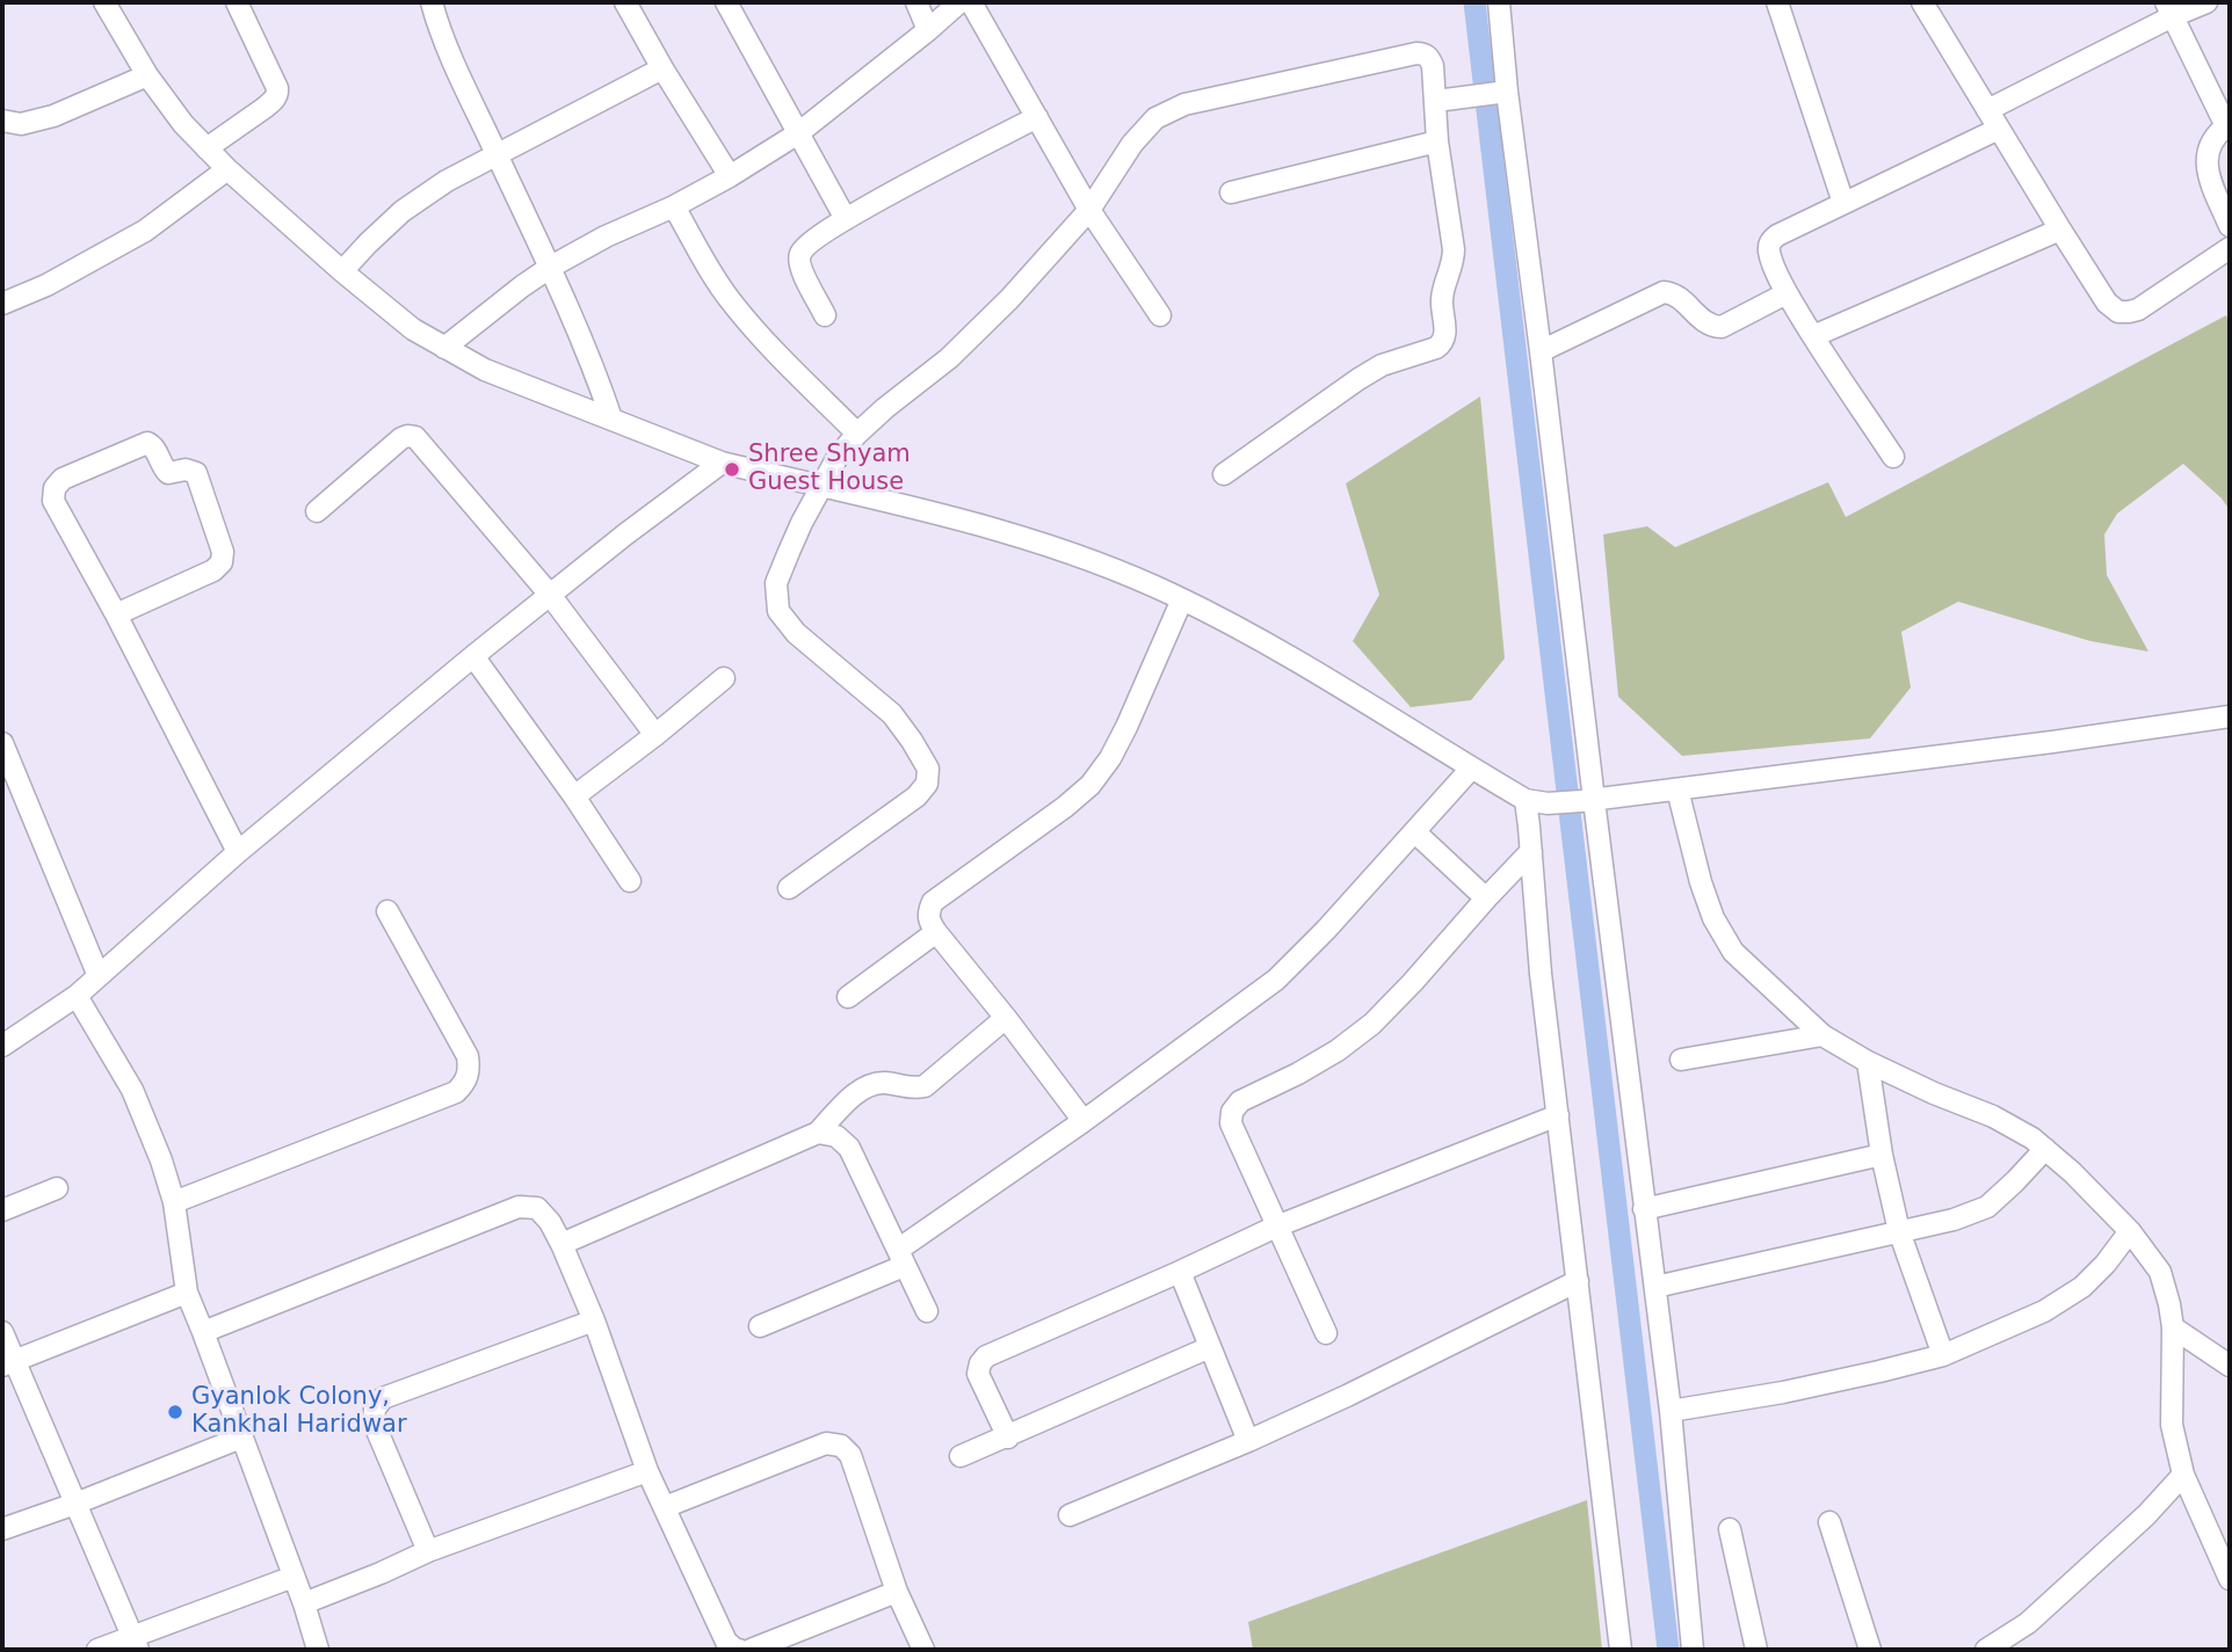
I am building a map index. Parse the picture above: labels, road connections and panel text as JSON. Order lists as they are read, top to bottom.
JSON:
{
  "places": ["Shree Shyam Guest House", "Gyanlok Colony, Kankhal Haridwar"]
}
